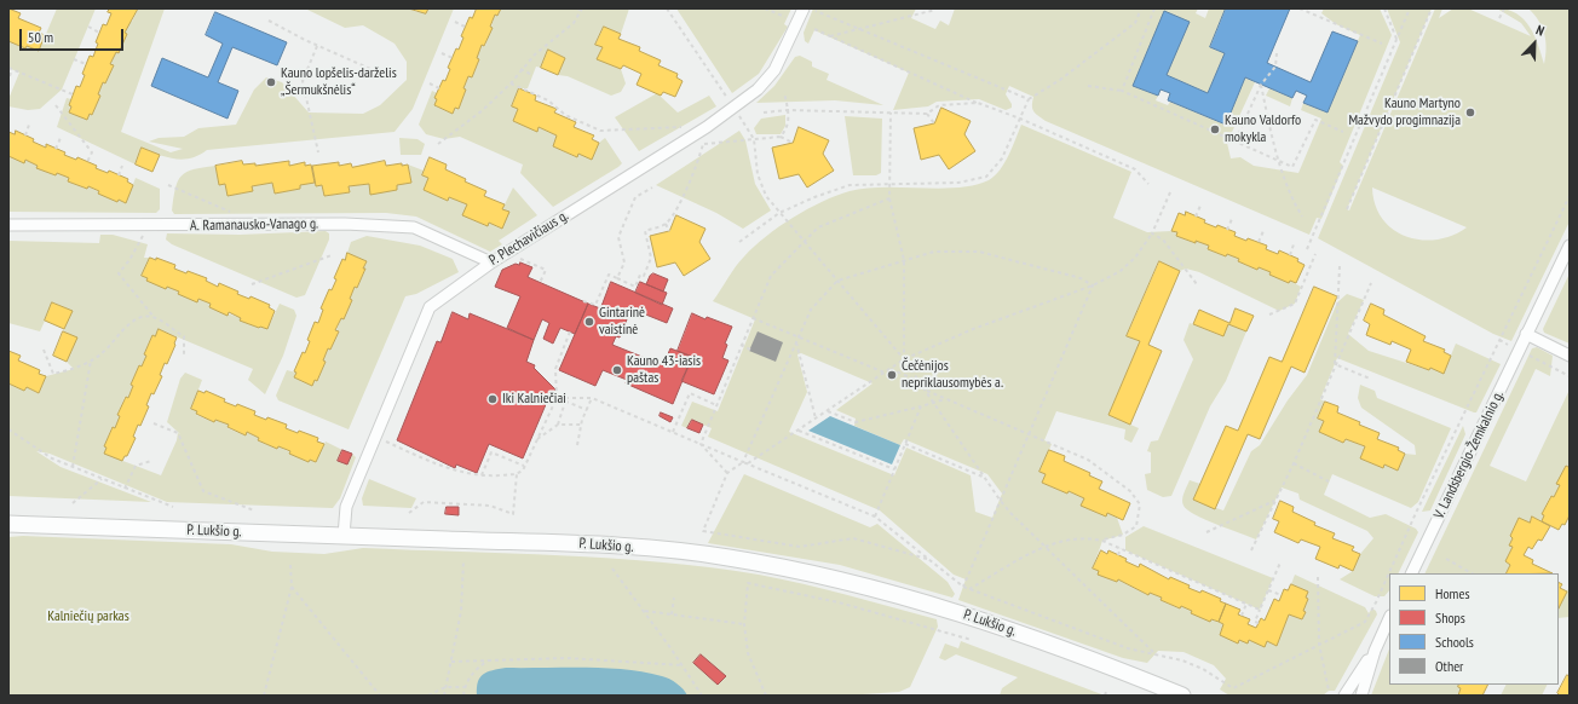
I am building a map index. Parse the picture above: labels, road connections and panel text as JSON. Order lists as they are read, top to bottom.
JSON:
{
  "streets": {
    "main road": ["P. Lukšio g."],
    "street": ["A. Ramanausko-Vanago g.", "P. Plechavičiaus g.", "V. Landsbergio-Žemkalnio g."]
  },
  "crossings": [
    ["A. Ramanausko-Vanago g.", "P. Plechavičiaus g."],
    ["P. Plechavičiaus g.", "P. Lukšio g."]
  ],
  "parks": ["Kalniečių parkas"],
  "places": [
    "Kauno lopšelis-darželis „Šermukšnėlis“",
    "Kauno Martyno Mažvydo progimnazija",
    "Kauno Valdorfo mokykla",
    "Gintarinė vaistinė",
    "Kauno 43-iasis paštas",
    "Čečėnijos nepriklausomybės a.",
    "Iki Kalniečiai"
  ],
  "legend": [
    "Homes",
    "Shops",
    "Schools",
    "Other"
  ],
  "scale_bar": "50 m",
  "north": "top right"
}
